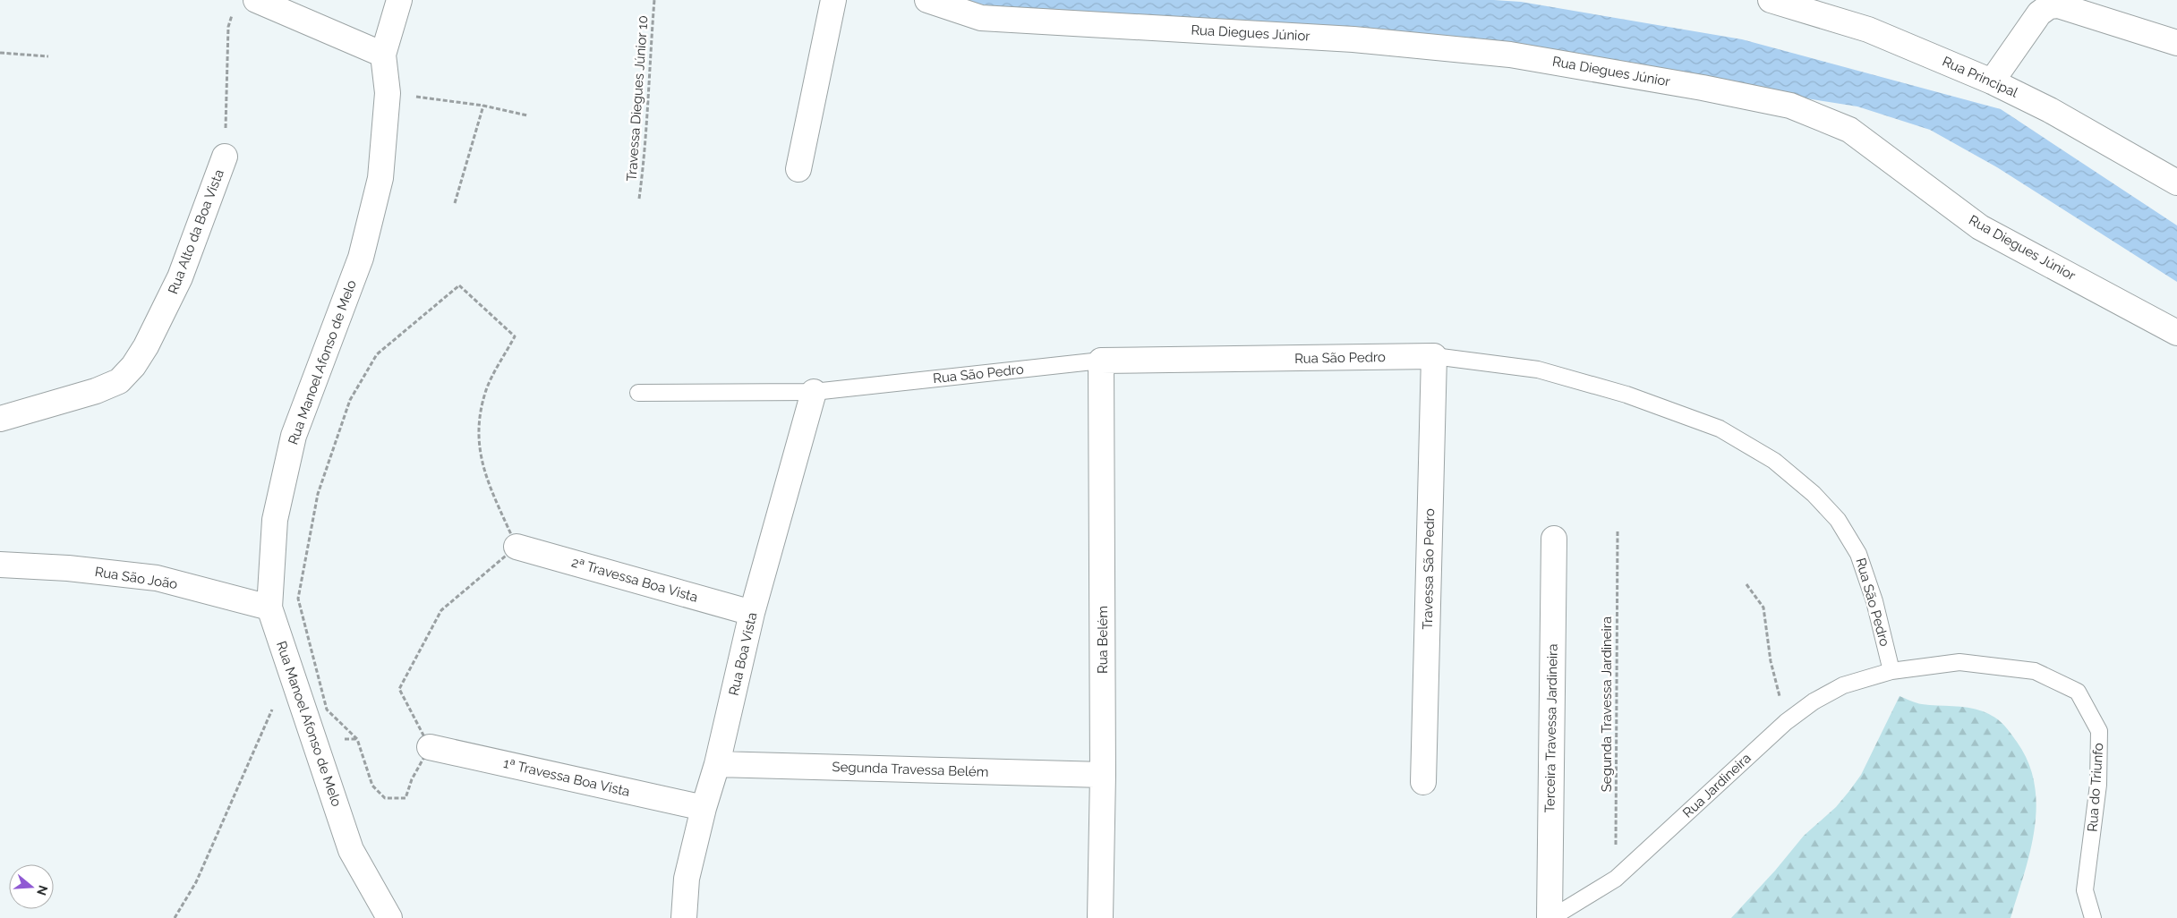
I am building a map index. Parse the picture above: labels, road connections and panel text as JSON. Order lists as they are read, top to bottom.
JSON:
{
  "streets": {
    "street": [
      "Rua Diegues Júnior",
      "Rua Principal",
      "Rua Alto da Boa Vista",
      "Rua São Pedro",
      "Rua Manoel Afonso de Melo",
      "Travessa São Pedro",
      "Rua São João",
      "2ª Travessa Boa Vista",
      "Rua Belém",
      "Rua Boa Vista",
      "Terceira Travessa Jardineira",
      "Segunda Travessa Belém",
      "1ª Travessa Boa Vista"
    ],
    "lane": ["Rua Jardineira", "Rua do Triunfo"],
    "path": ["Travessa Diegues Júnior 10", "Segunda Travessa Jardineira"]
  },
  "crossings": [
    ["Rua São Pedro", "Travessa São Pedro"],
    ["Rua São Pedro", "Rua Belém"],
    ["Rua São Pedro", "Rua Boa Vista"],
    ["Rua São Pedro", "Rua Jardineira"],
    ["Rua São Pedro", "Rua do Triunfo"],
    ["Rua Manoel Afonso de Melo", "Rua São João"],
    ["2ª Travessa Boa Vista", "Rua Boa Vista"],
    ["Rua Belém", "Segunda Travessa Belém"],
    ["Rua Boa Vista", "Segunda Travessa Belém"],
    ["Rua Boa Vista", "1ª Travessa Boa Vista"],
    ["Segunda Travessa Jardineira", "Rua Jardineira"],
    ["Terceira Travessa Jardineira", "Rua Jardineira"],
    ["Rua Jardineira", "Rua do Triunfo"]
  ],
  "north": "right"
}
